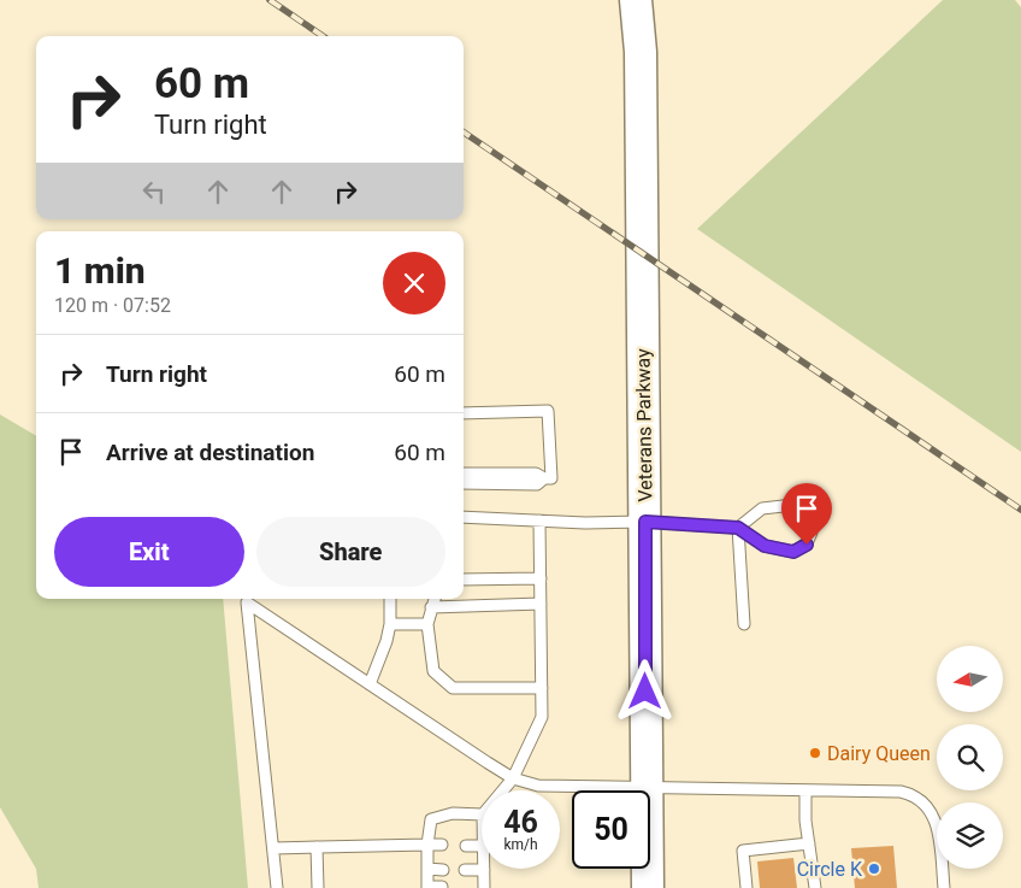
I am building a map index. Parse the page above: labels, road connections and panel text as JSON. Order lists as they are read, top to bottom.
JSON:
{
  "streets": {
    "main road": ["Veterans Parkway"]
  },
  "places": ["Dairy Queen", "Circle K"],
  "north": "left",
  "page": {
    "turn": ["60 m", "Turn right"],
    "heading": ["1 min", "120 m · 07:52"],
    "list": [
      {
        "name": "Turn right",
        "value": "60 m"
      },
      {
        "name": "Arrive at destination",
        "value": "60 m"
      }
    ],
    "buttons": ["Exit", "Share"],
    "speed": "46 km/h",
    "limit": "50"
  }
}
